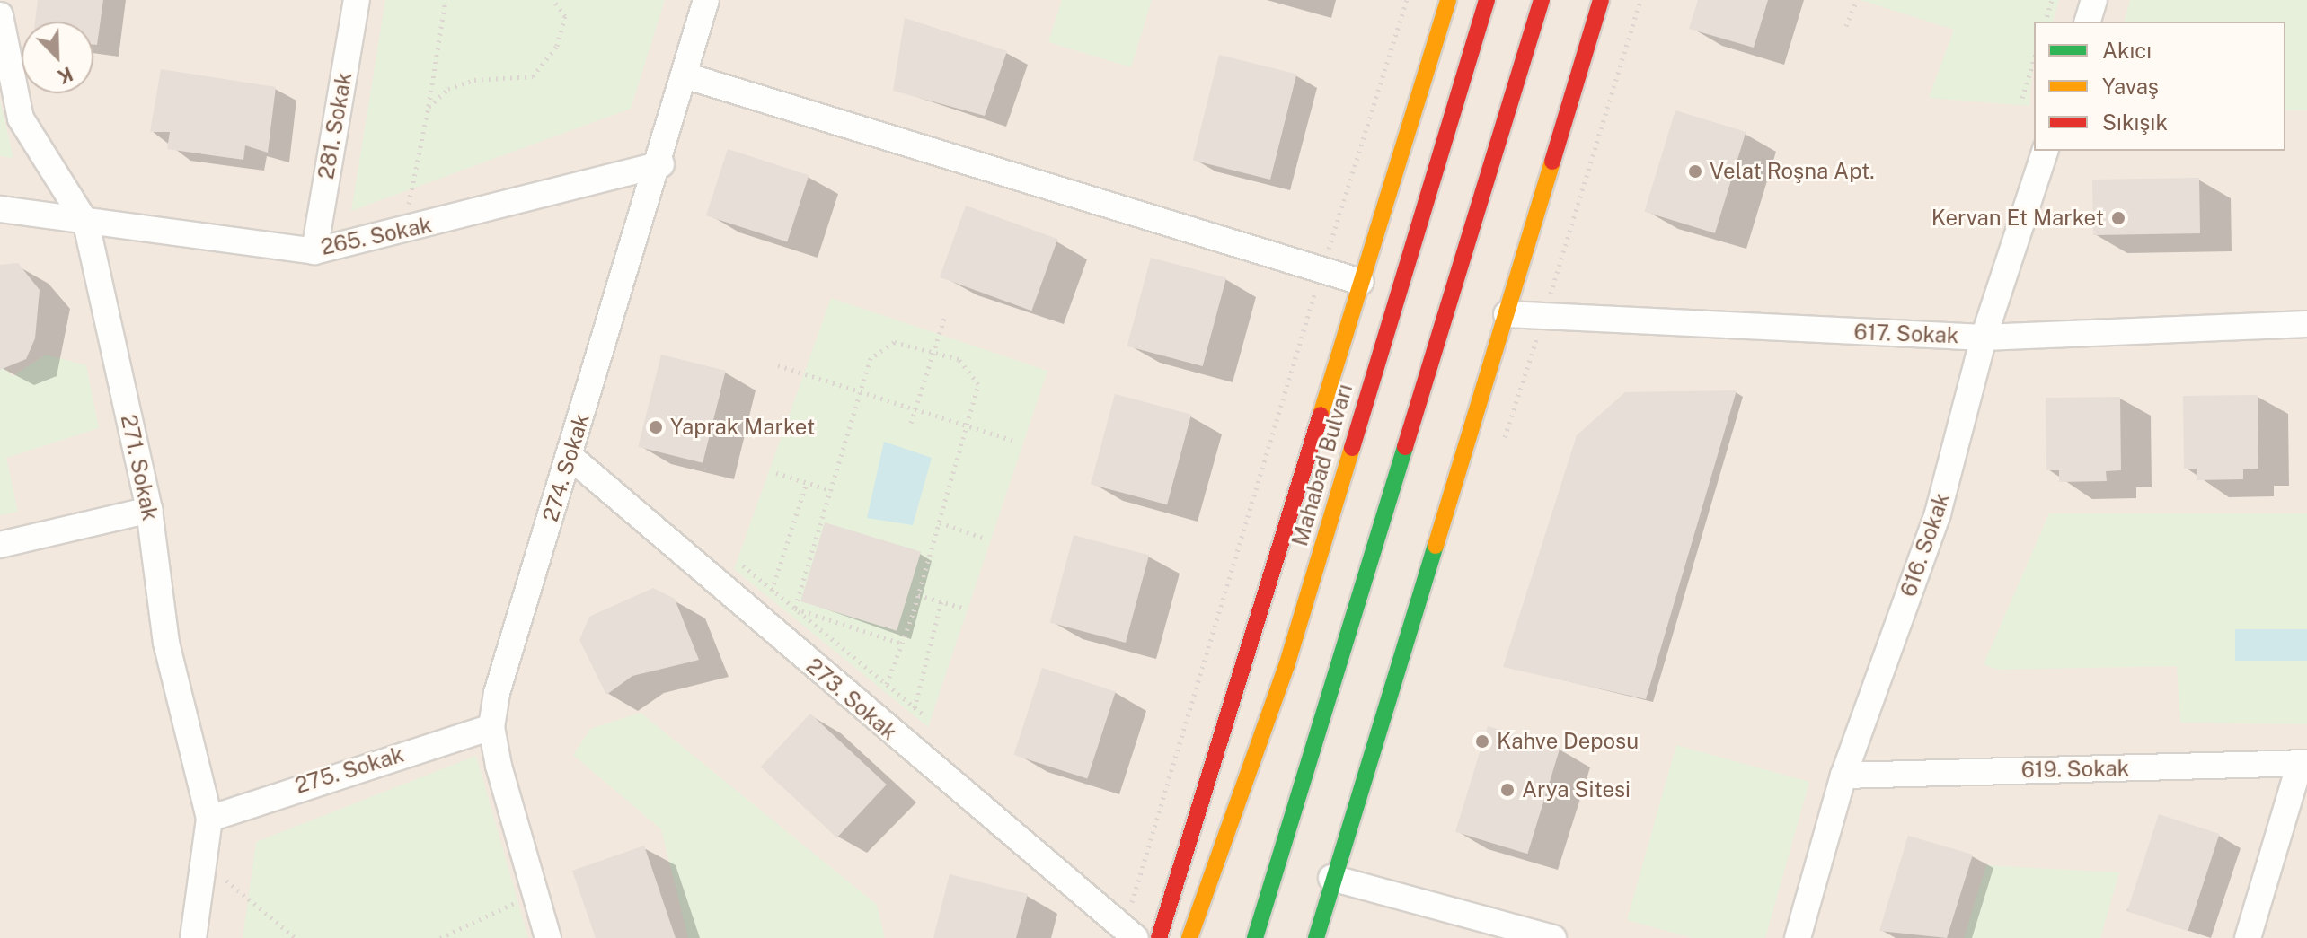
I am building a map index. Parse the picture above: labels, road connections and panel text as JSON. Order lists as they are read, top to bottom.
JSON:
{
  "streets": {
    "main road": ["Mahabad Bulvarı"],
    "street": [
      "281. Sokak",
      "265. Sokak",
      "617. Sokak",
      "271. Sokak",
      "274. Sokak",
      "616. Sokak",
      "273. Sokak",
      "619. Sokak",
      "275. Sokak"
    ]
  },
  "crossings": [
    ["281. Sokak", "265. Sokak"],
    ["265. Sokak", "271. Sokak"],
    ["265. Sokak", "274. Sokak"],
    ["617. Sokak", "616. Sokak"],
    ["271. Sokak", "275. Sokak"],
    ["274. Sokak", "273. Sokak"],
    ["274. Sokak", "275. Sokak"],
    ["616. Sokak", "619. Sokak"]
  ],
  "places": [
    "Velat Roşna Apt.",
    "Kervan Et Market",
    "Yaprak Market",
    "Kahve Deposu",
    "Arya Sitesi"
  ],
  "legend": ["Akıcı", "Yavaş", "Sıkışık"],
  "north": "bottom right"
}
